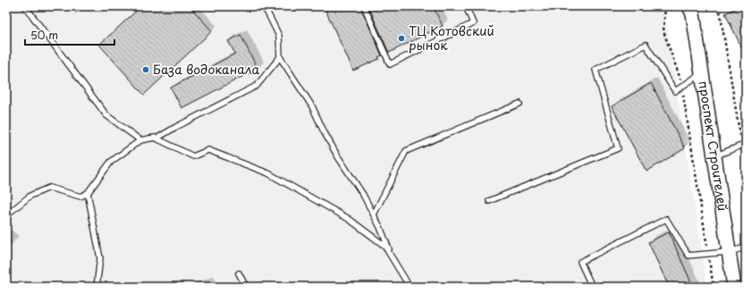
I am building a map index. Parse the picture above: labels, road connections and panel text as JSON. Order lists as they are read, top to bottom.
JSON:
{
  "streets": {
    "main road": ["проспект Строителей"]
  },
  "places": ["ТЦ Котовский рынок", "База водоканала"],
  "scale_bar": "50 m"
}
